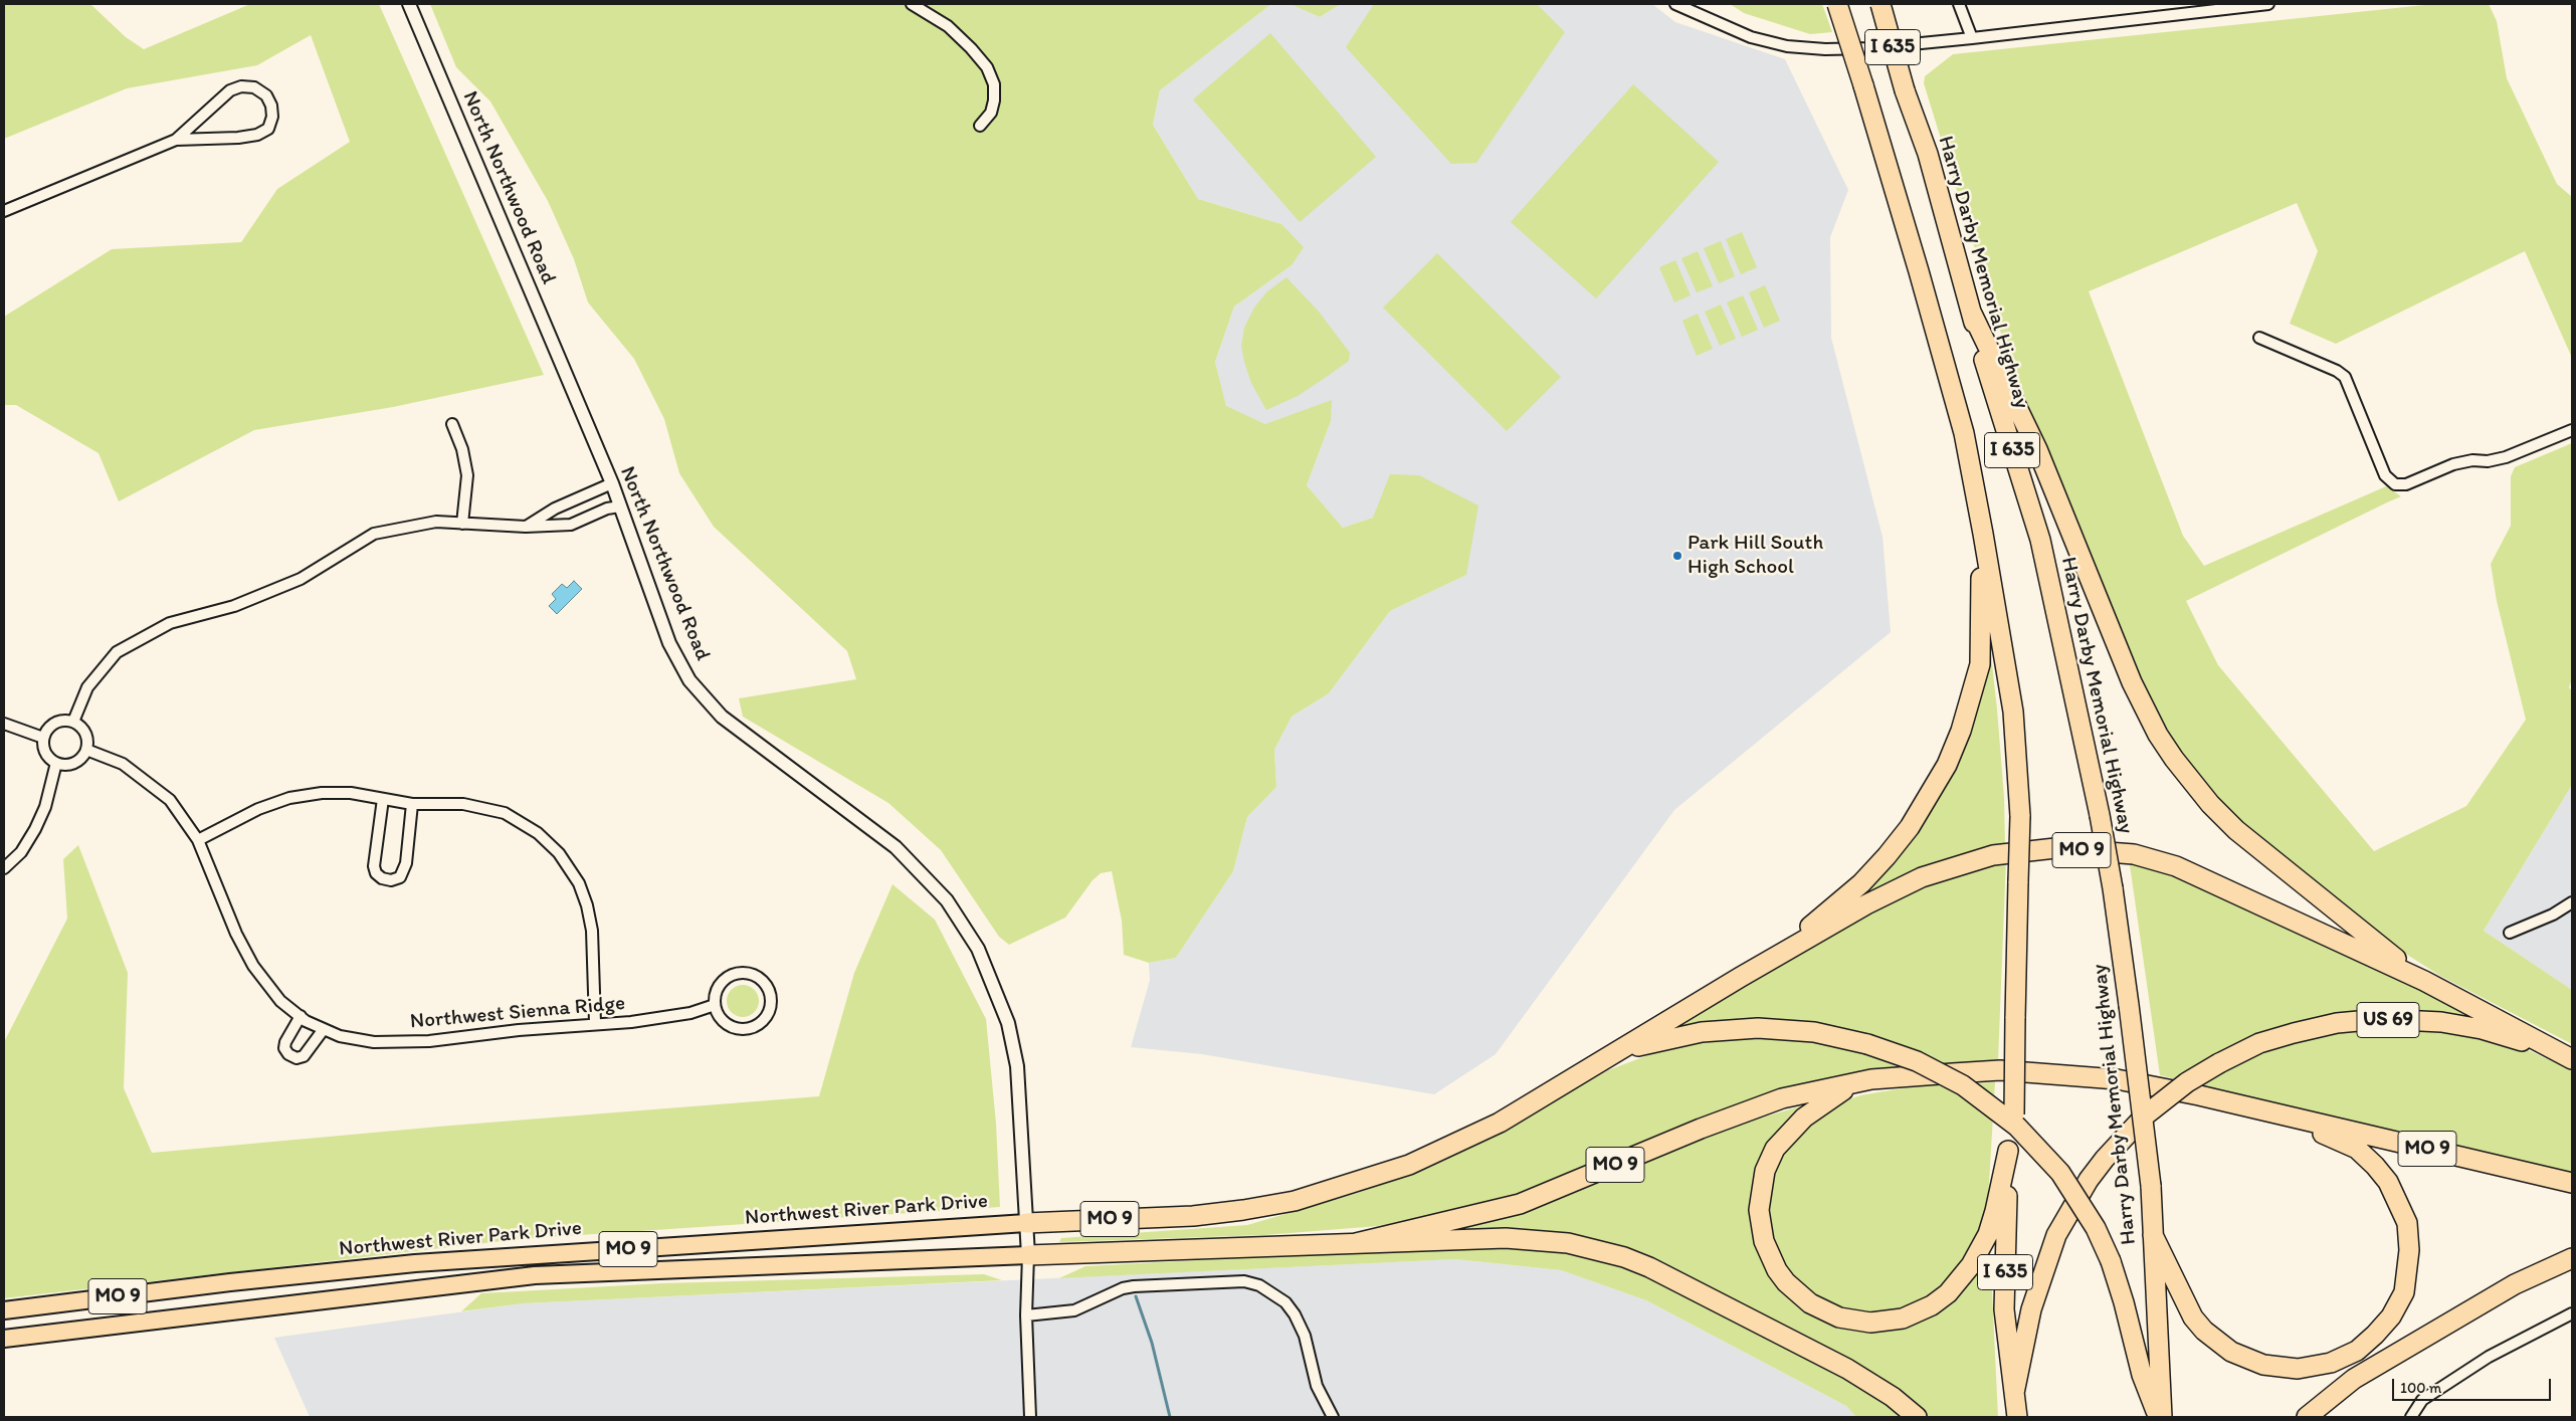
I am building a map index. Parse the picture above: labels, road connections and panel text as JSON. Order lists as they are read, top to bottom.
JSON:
{
  "streets": {
    "highway": [
      "I 635",
      "Harry Darby Memorial Highway",
      "MO 9",
      "US 69",
      "Northwest River Park Drive"
    ],
    "street": ["North Northwood Road", "Northwest Sienna Ridge"]
  },
  "crossings": [
    ["I 635", "US 69"],
    ["North Northwood Road", "Northwest River Park Drive"],
    ["MO 9", "US 69"],
    ["MO 9", "Northwest River Park Drive"]
  ],
  "places": ["Park Hill South High School"],
  "scale_bar": "100 m"
}
